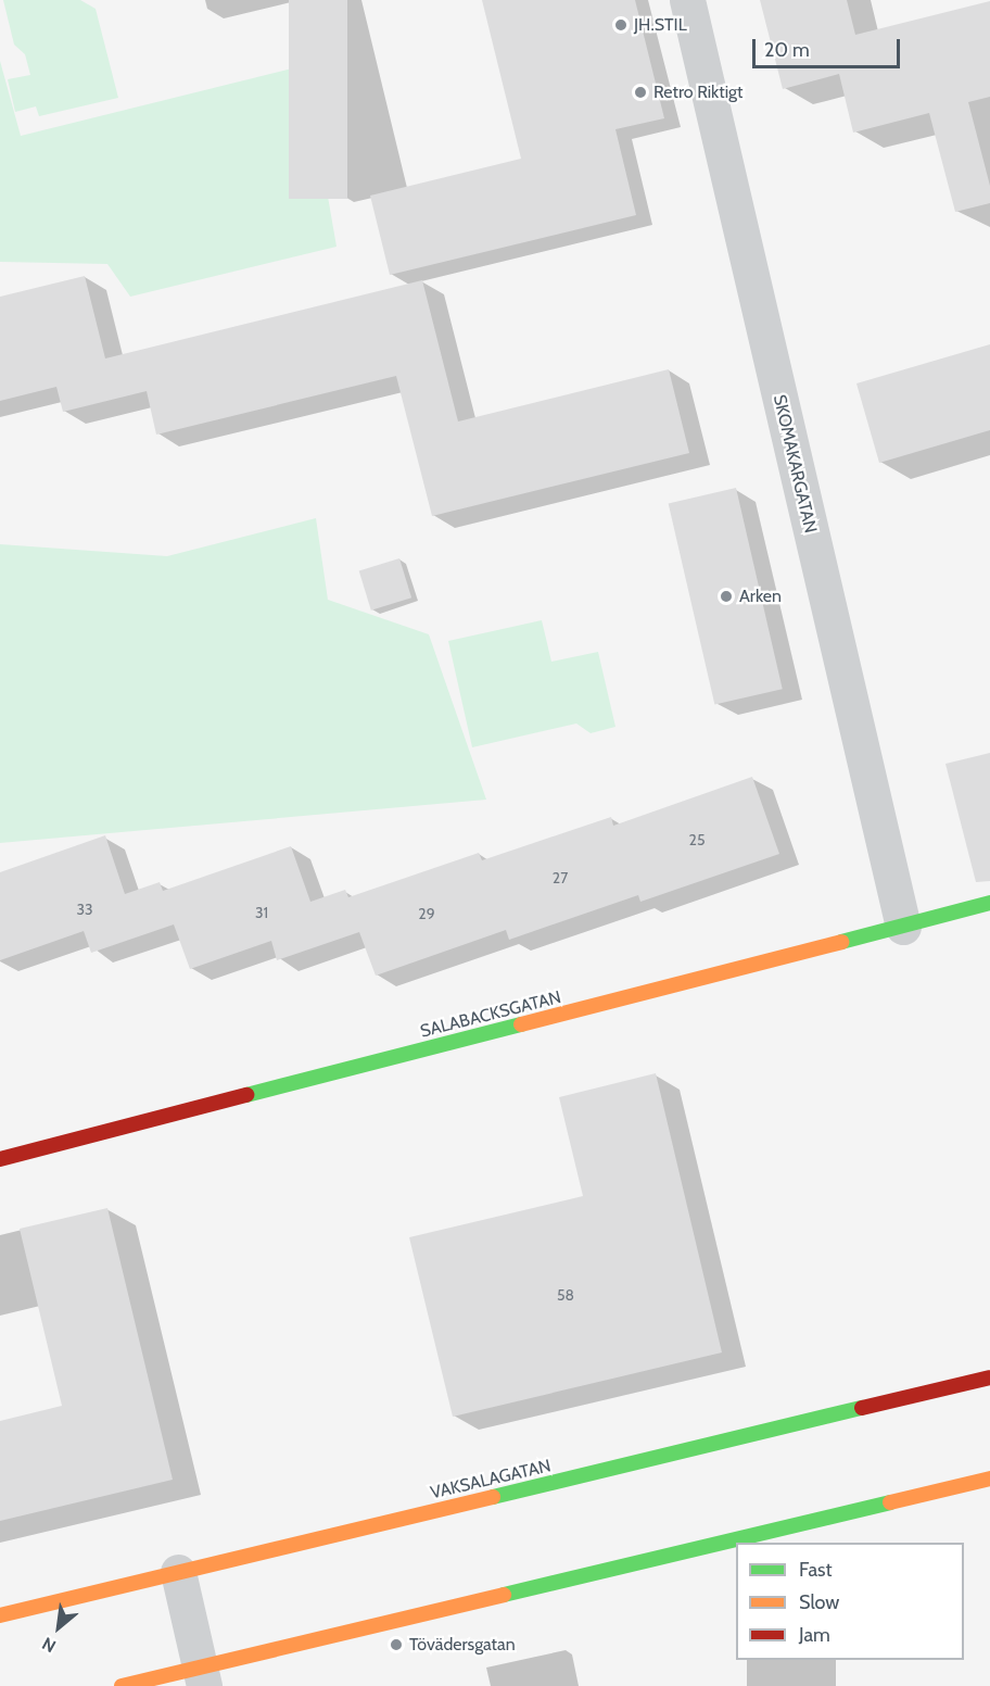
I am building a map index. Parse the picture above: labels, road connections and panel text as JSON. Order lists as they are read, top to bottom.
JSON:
{
  "streets": {
    "main road": ["SALABACKSGATAN", "VAKSALAGATAN"],
    "street": ["SKOMAKARGATAN"]
  },
  "crossings": [
    ["SKOMAKARGATAN", "SALABACKSGATAN"]
  ],
  "places": [
    "JH.STIL",
    "Retro Riktigt",
    "Arken",
    "Tövädersgatan"
  ],
  "house_numbers": [
    "25",
    "27",
    "33",
    "31",
    "29",
    "58"
  ],
  "legend": ["Fast", "Slow", "Jam"],
  "scale_bar": "20 m",
  "north": "bottom left"
}
